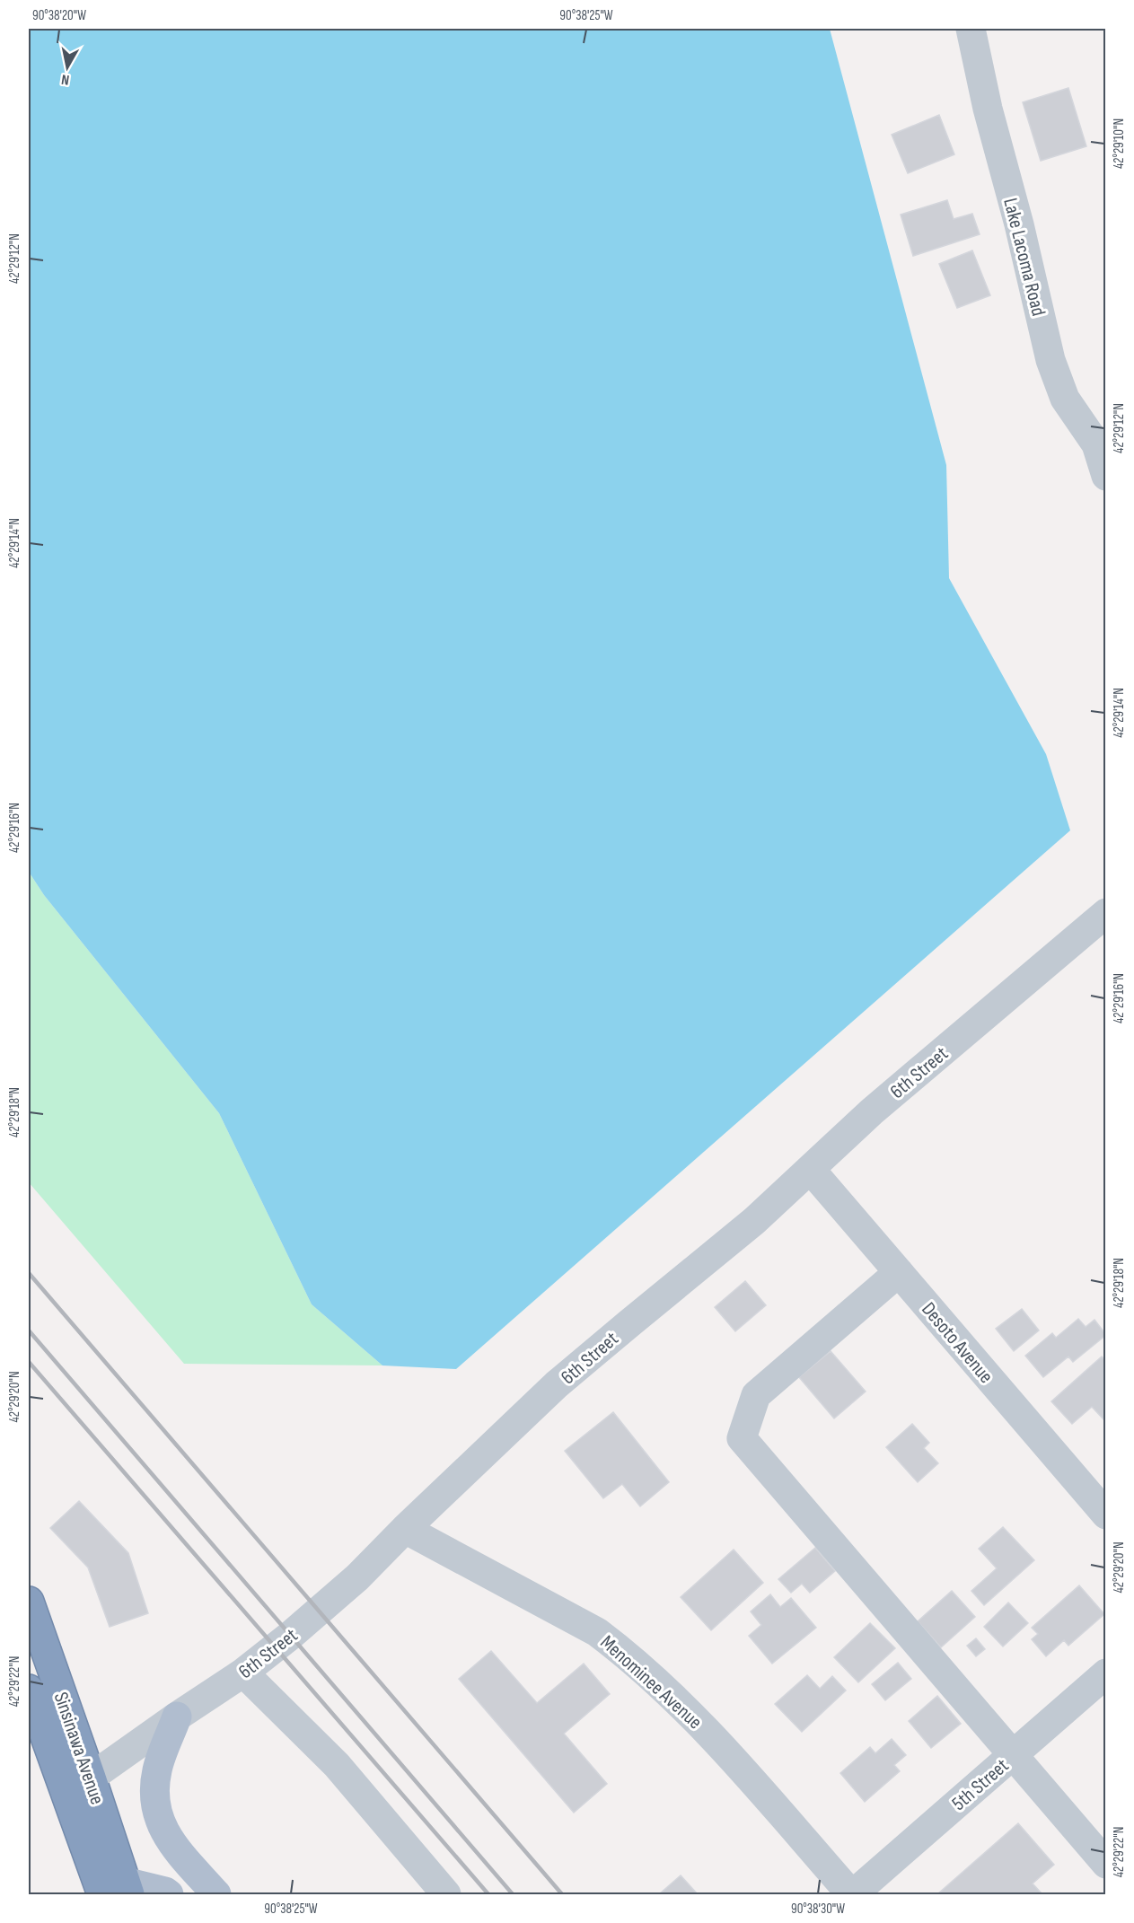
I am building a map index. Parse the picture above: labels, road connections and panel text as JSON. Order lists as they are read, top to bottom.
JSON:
{
  "streets": {
    "highway": ["Sinsinawa Avenue"],
    "street": [
      "Lake Lacoma Road",
      "6th Street",
      "Desoto Avenue",
      "Menominee Avenue",
      "5th Street"
    ]
  },
  "crossings": [
    ["6th Street", "Desoto Avenue"],
    ["6th Street", "Menominee Avenue"],
    ["6th Street", "Sinsinawa Avenue"],
    ["Menominee Avenue", "5th Street"]
  ],
  "north": "bottom",
  "coordinates": [
    "90°38'20\"W",
    "90°38'25\"W",
    "42°29'10\"N",
    "42°29'12\"N",
    "42°29'14\"N",
    "42°29'16\"N",
    "42°29'18\"N",
    "42°29'20\"N",
    "42°29'22\"N",
    "90°38'30\"W"
  ]
}
